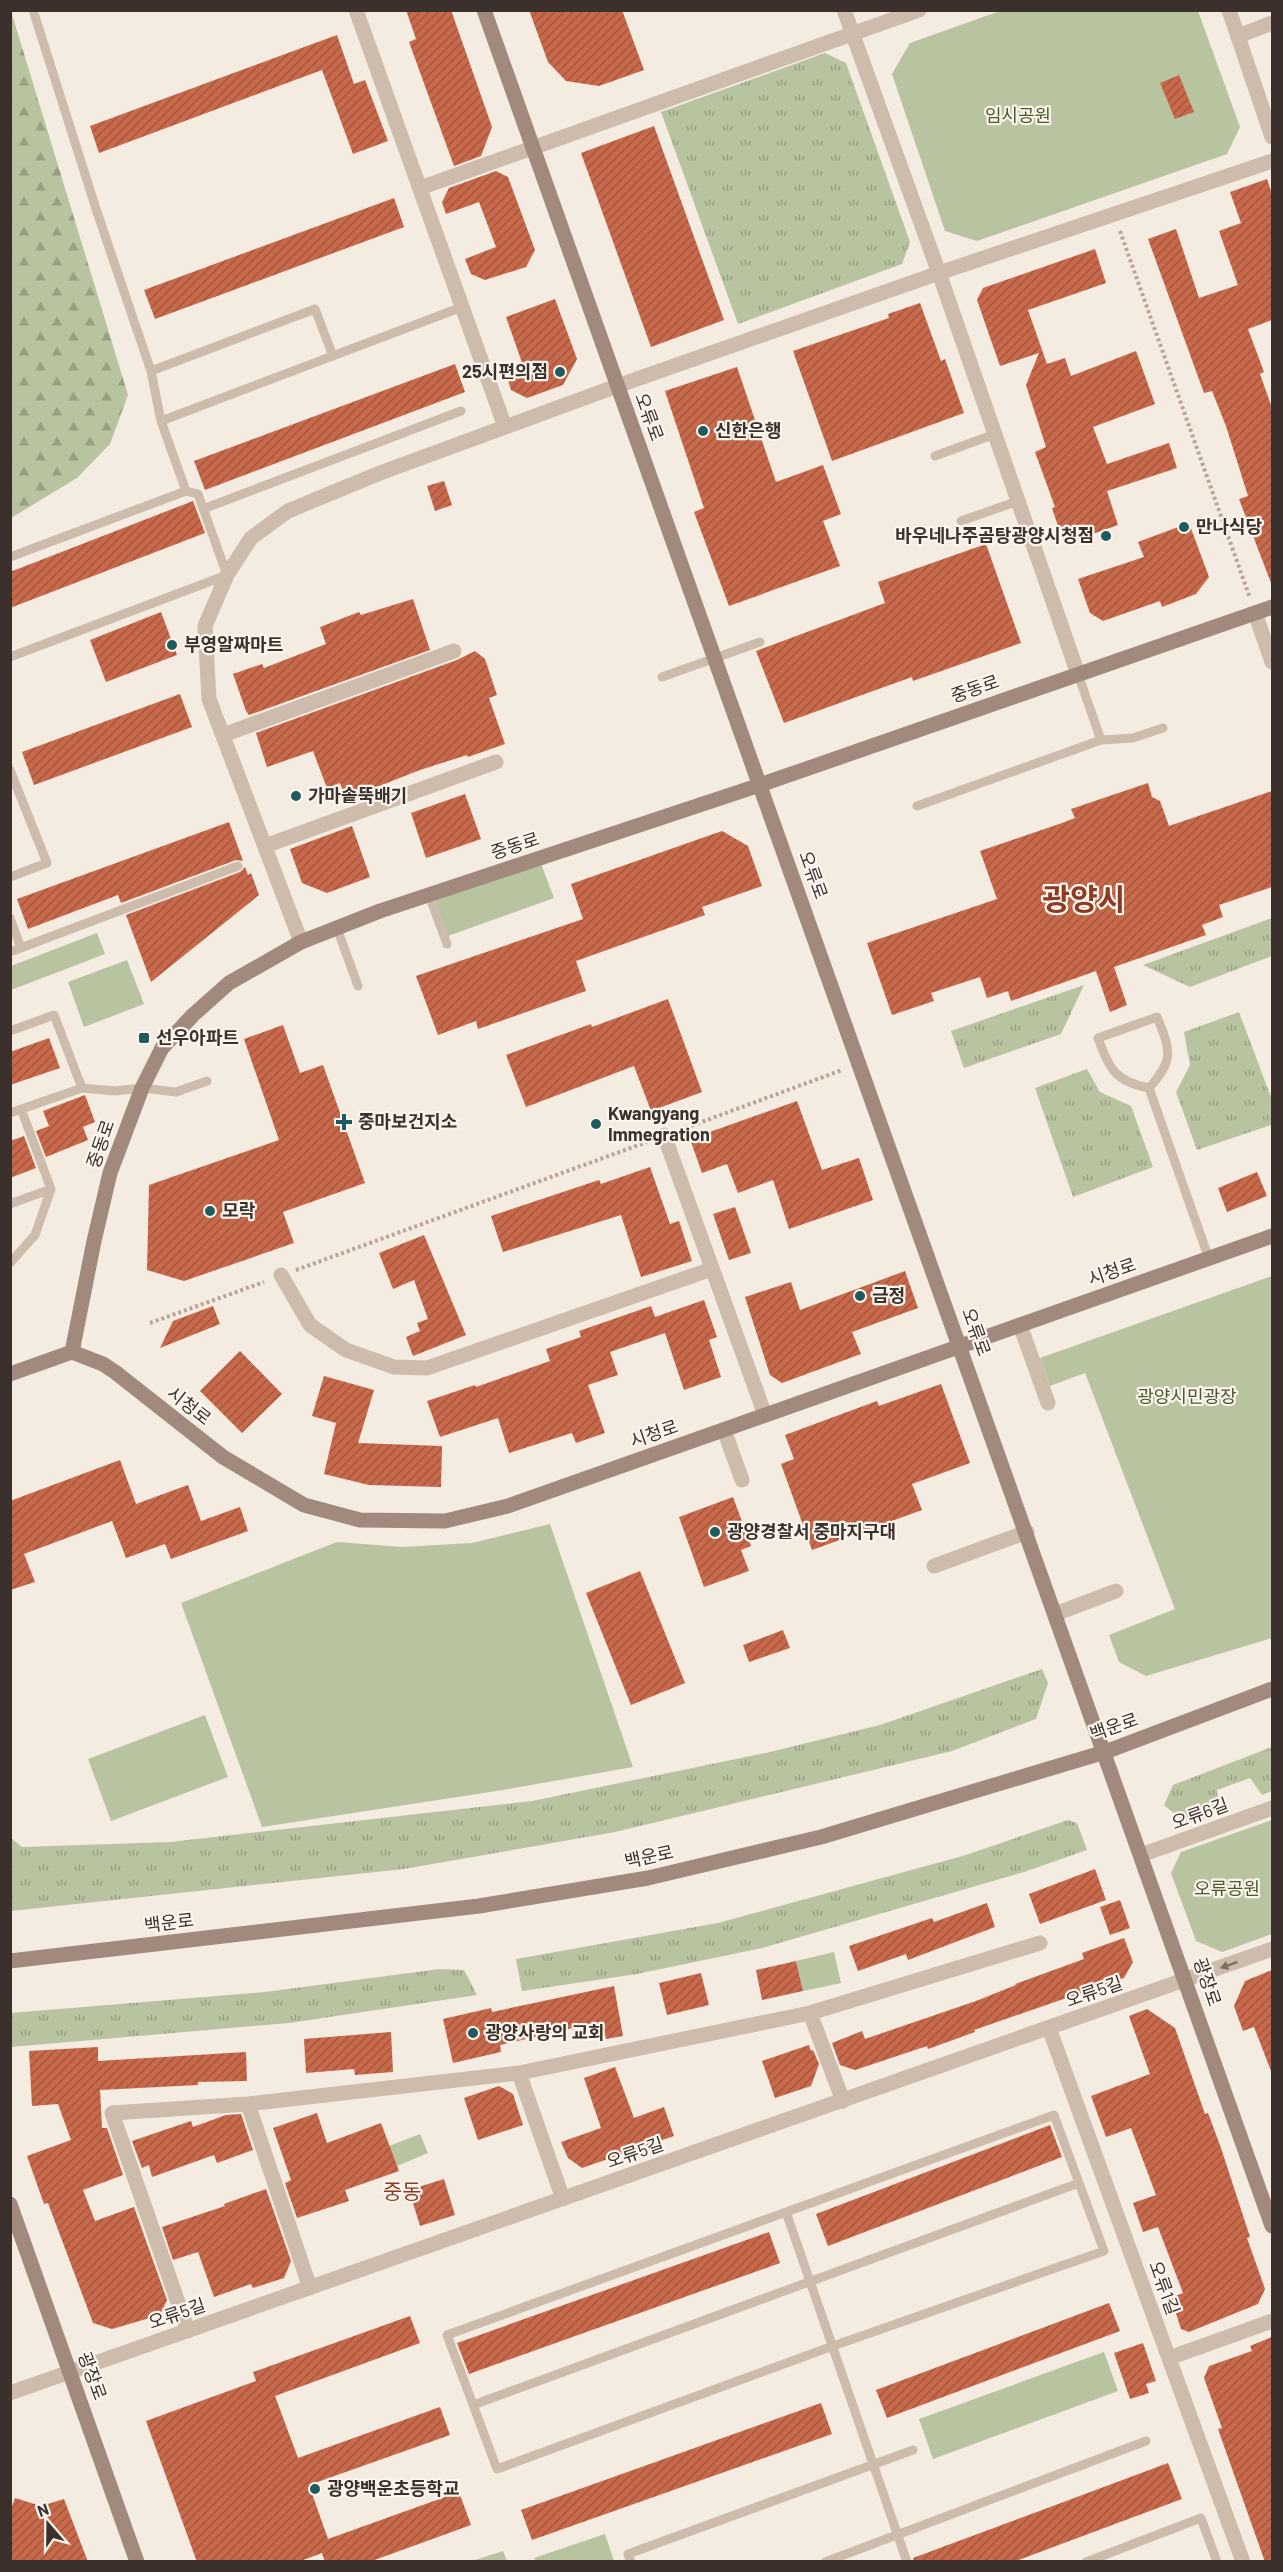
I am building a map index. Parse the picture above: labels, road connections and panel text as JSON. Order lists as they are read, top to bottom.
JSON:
{
  "streets": {
    "street": [
      "오류로",
      "중동로",
      "시청로",
      "백운로",
      "오류6길",
      "광장로",
      "오류5길",
      "오류1길"
    ]
  },
  "crossings": [
    ["오류로", "중동로"],
    ["오류로", "시청로"],
    ["오류로", "백운로"],
    ["오류로", "광장로"],
    ["중동로", "시청로"],
    ["백운로", "광장로"],
    ["오류6길", "광장로"],
    ["광장로", "오류5길"],
    ["오류5길", "오류1길"]
  ],
  "districts": ["광양시", "중동"],
  "parks": ["임시공원", "광양시민광장", "오류공원"],
  "places": {
    "other": [
      "25시편의점",
      "신한은행",
      "만나식당",
      "바우네나주곰탕광양시청점",
      "부영알짜마트",
      "가마솥뚝배기",
      "Kwangyang Immegration",
      "모락",
      "금정",
      "광양경찰서 중마지구대",
      "광양사랑의 교회",
      "광양백운초등학교"
    ],
    "transit": ["선우아파트"],
    "health": ["중마보건지소"]
  },
  "north": "top"
}
